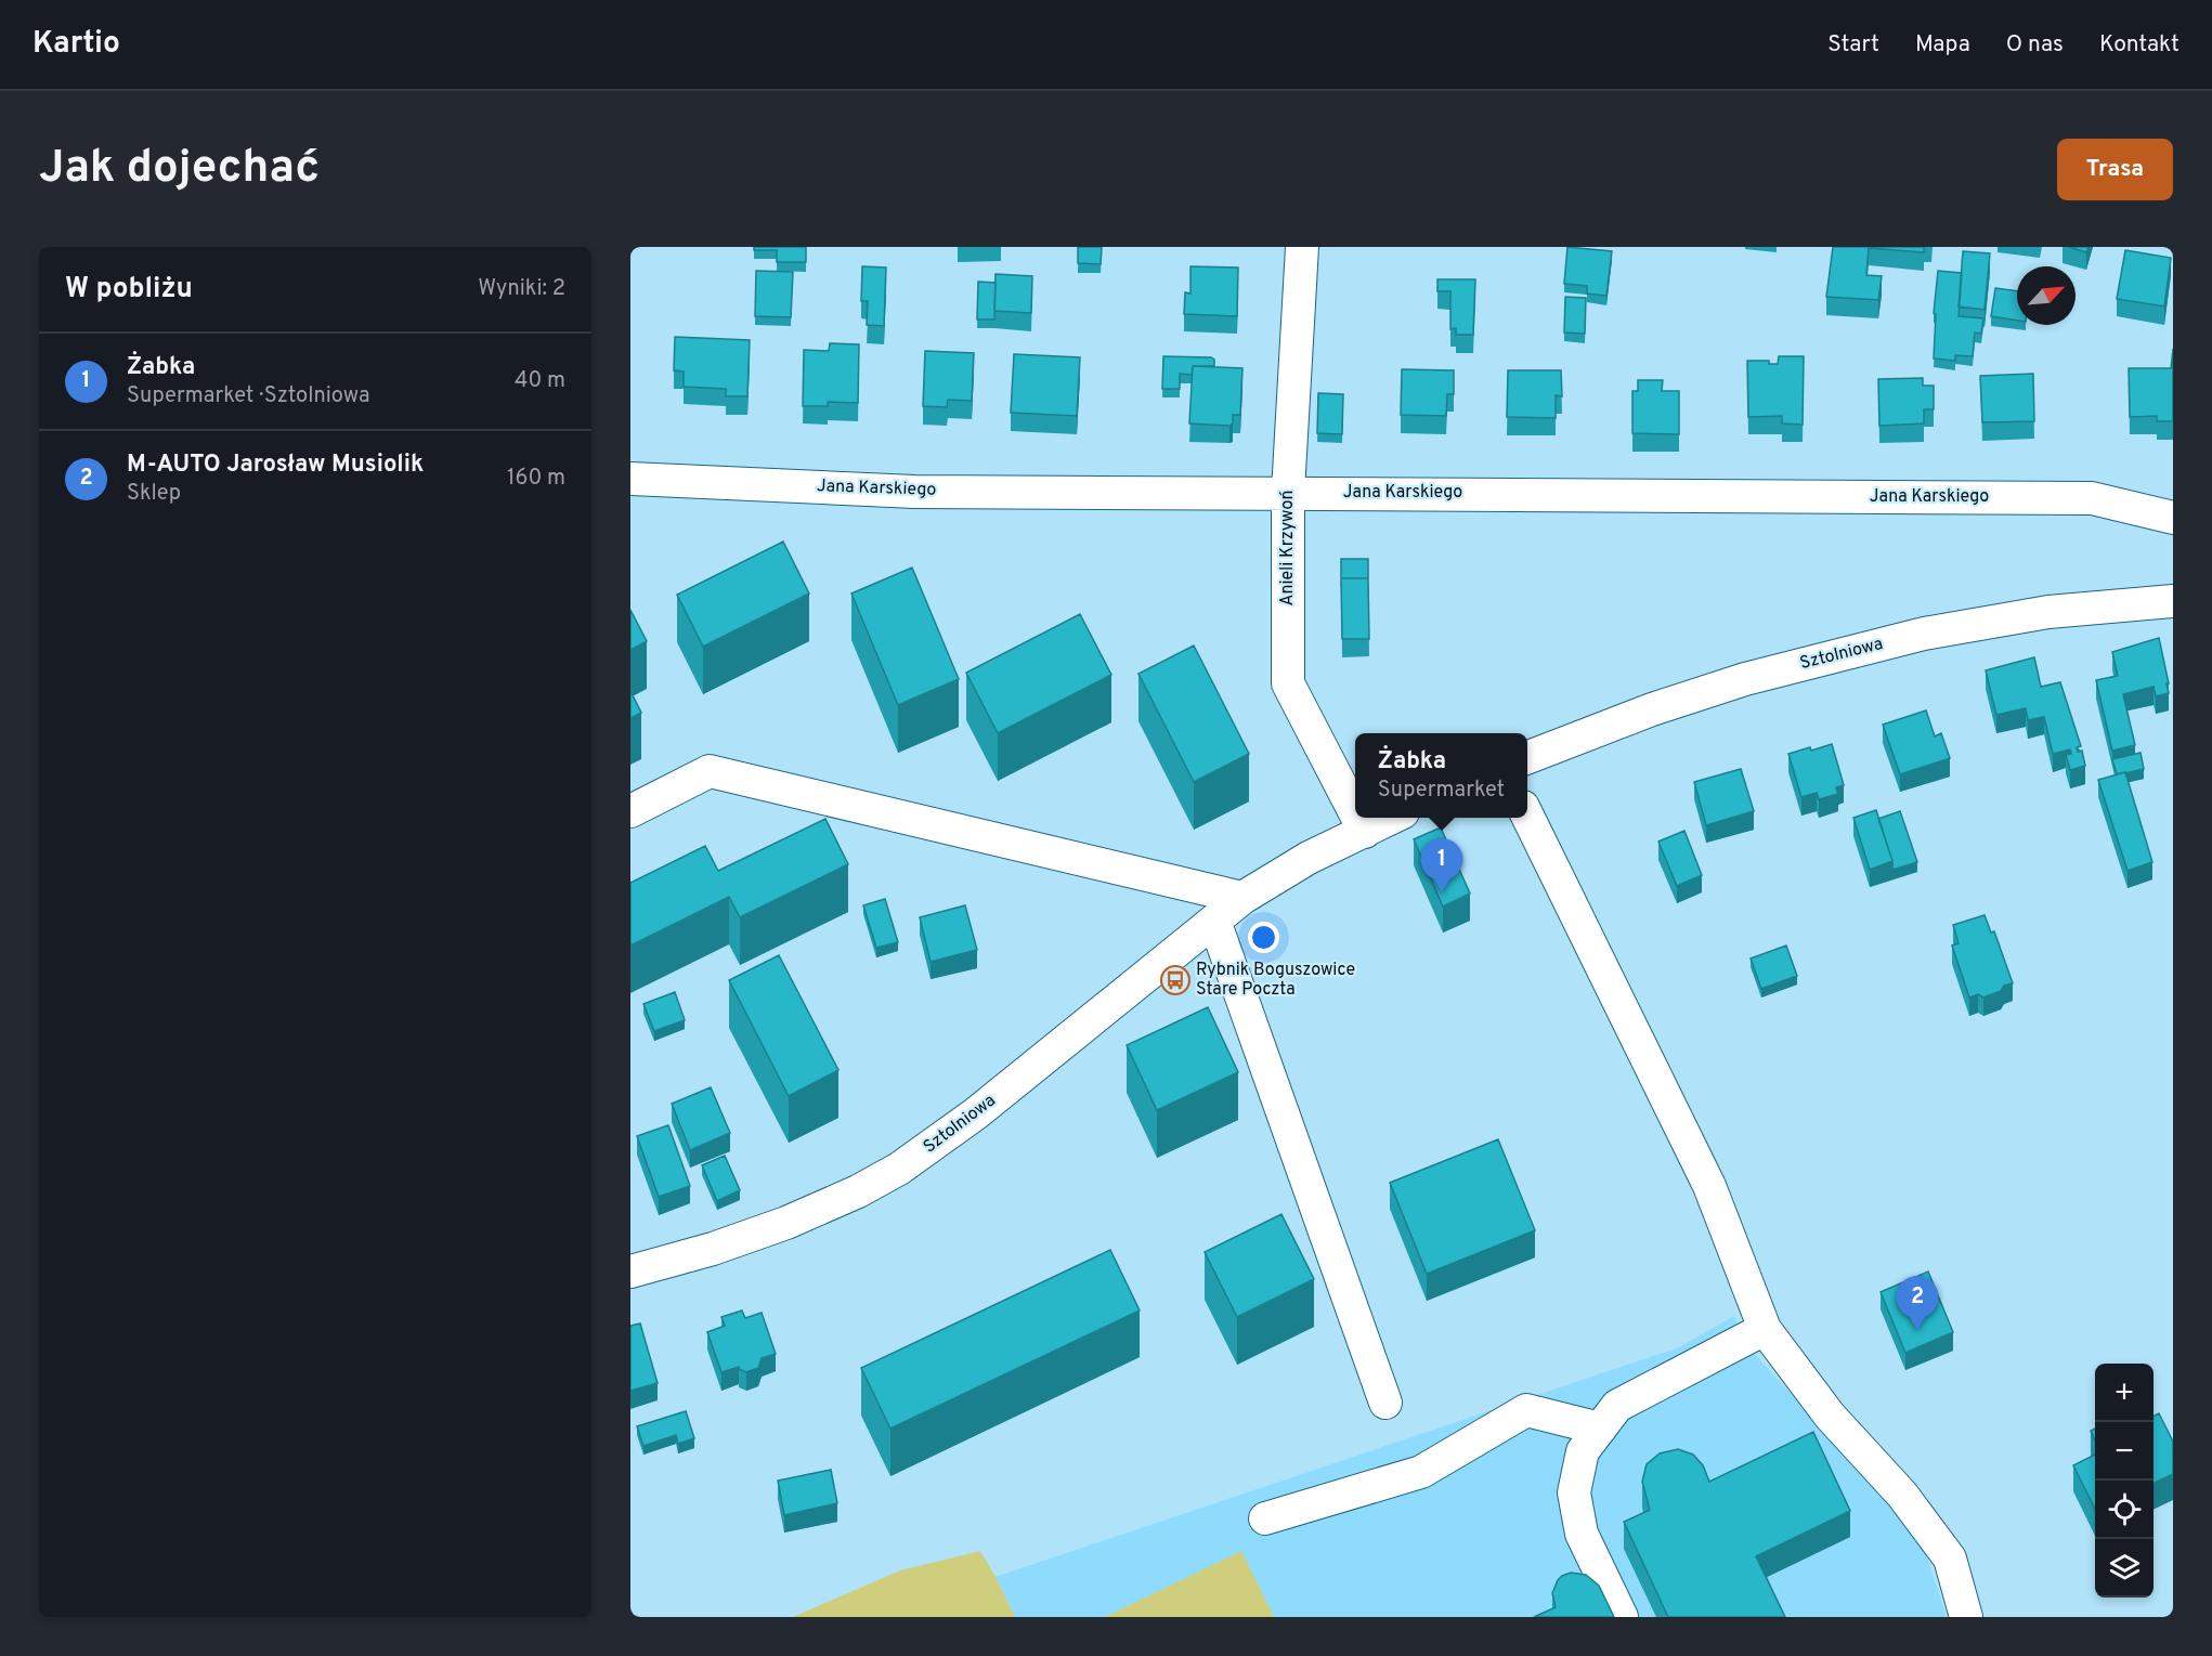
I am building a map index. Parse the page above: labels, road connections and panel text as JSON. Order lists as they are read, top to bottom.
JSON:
{
  "streets": {
    "street": ["Jana Karskiego", "Anieli Krzywoń", "Sztolniowa"]
  },
  "crossings": [
    ["Jana Karskiego", "Anieli Krzywoń"],
    ["Anieli Krzywoń", "Sztolniowa"]
  ],
  "places": {
    "bus stop": ["Rybnik Boguszowice Stare Poczta"]
  },
  "north": "top right",
  "page": {
    "header": "Kartio",
    "nav": [
      "Start",
      "Mapa",
      "O nas",
      "Kontakt"
    ],
    "buttons": "Trasa",
    "title": "Jak dojechać",
    "heading": ["W pobliżu", "Wyniki: 2"],
    "list": [
      {
        "mark": "1",
        "name": "Żabka",
        "note": "Supermarket · Sztolniowa",
        "value": "40 m"
      },
      {
        "mark": "2",
        "name": "M-AUTO Jarosław Musiolik",
        "note": "Sklep",
        "value": "160 m"
      }
    ],
    "popup": ["Żabka", "Supermarket"],
    "pins": ["1", "2"],
    "map_buttons": ["+", "−"]
  }
}
